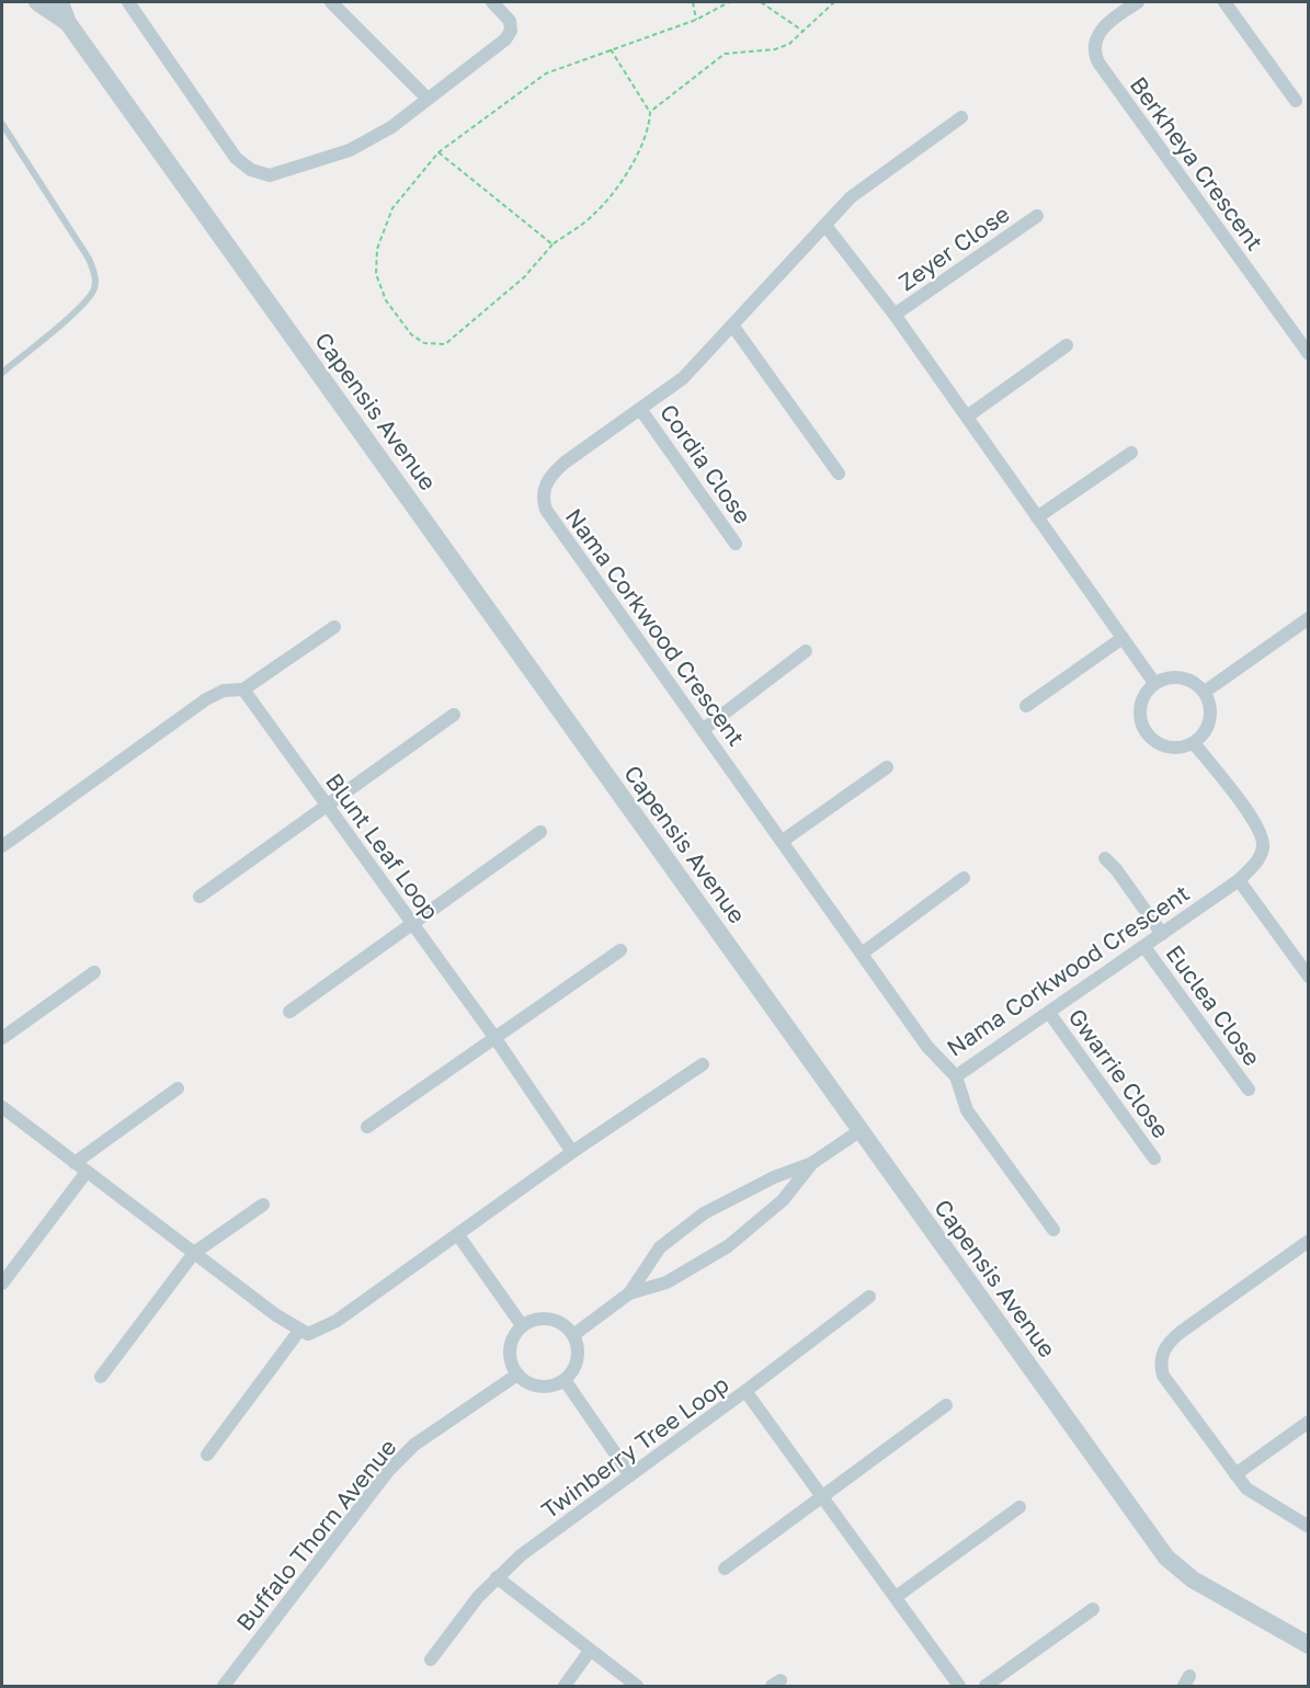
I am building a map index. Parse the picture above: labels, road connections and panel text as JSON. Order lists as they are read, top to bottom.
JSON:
{
  "streets": {
    "street": [
      "Berkheya Crescent",
      "Zeyer Close",
      "Capensis Avenue",
      "Cordia Close",
      "Nama Corkwood Crescent",
      "Blunt Leaf Loop",
      "Euclea Close",
      "Gwarrie Close",
      "Twinberry Tree Loop",
      "Buffalo Thorn Avenue"
    ]
  },
  "crossings": [
    ["Cordia Close", "Nama Corkwood Crescent"],
    ["Nama Corkwood Crescent", "Euclea Close"],
    ["Nama Corkwood Crescent", "Gwarrie Close"]
  ]
}
